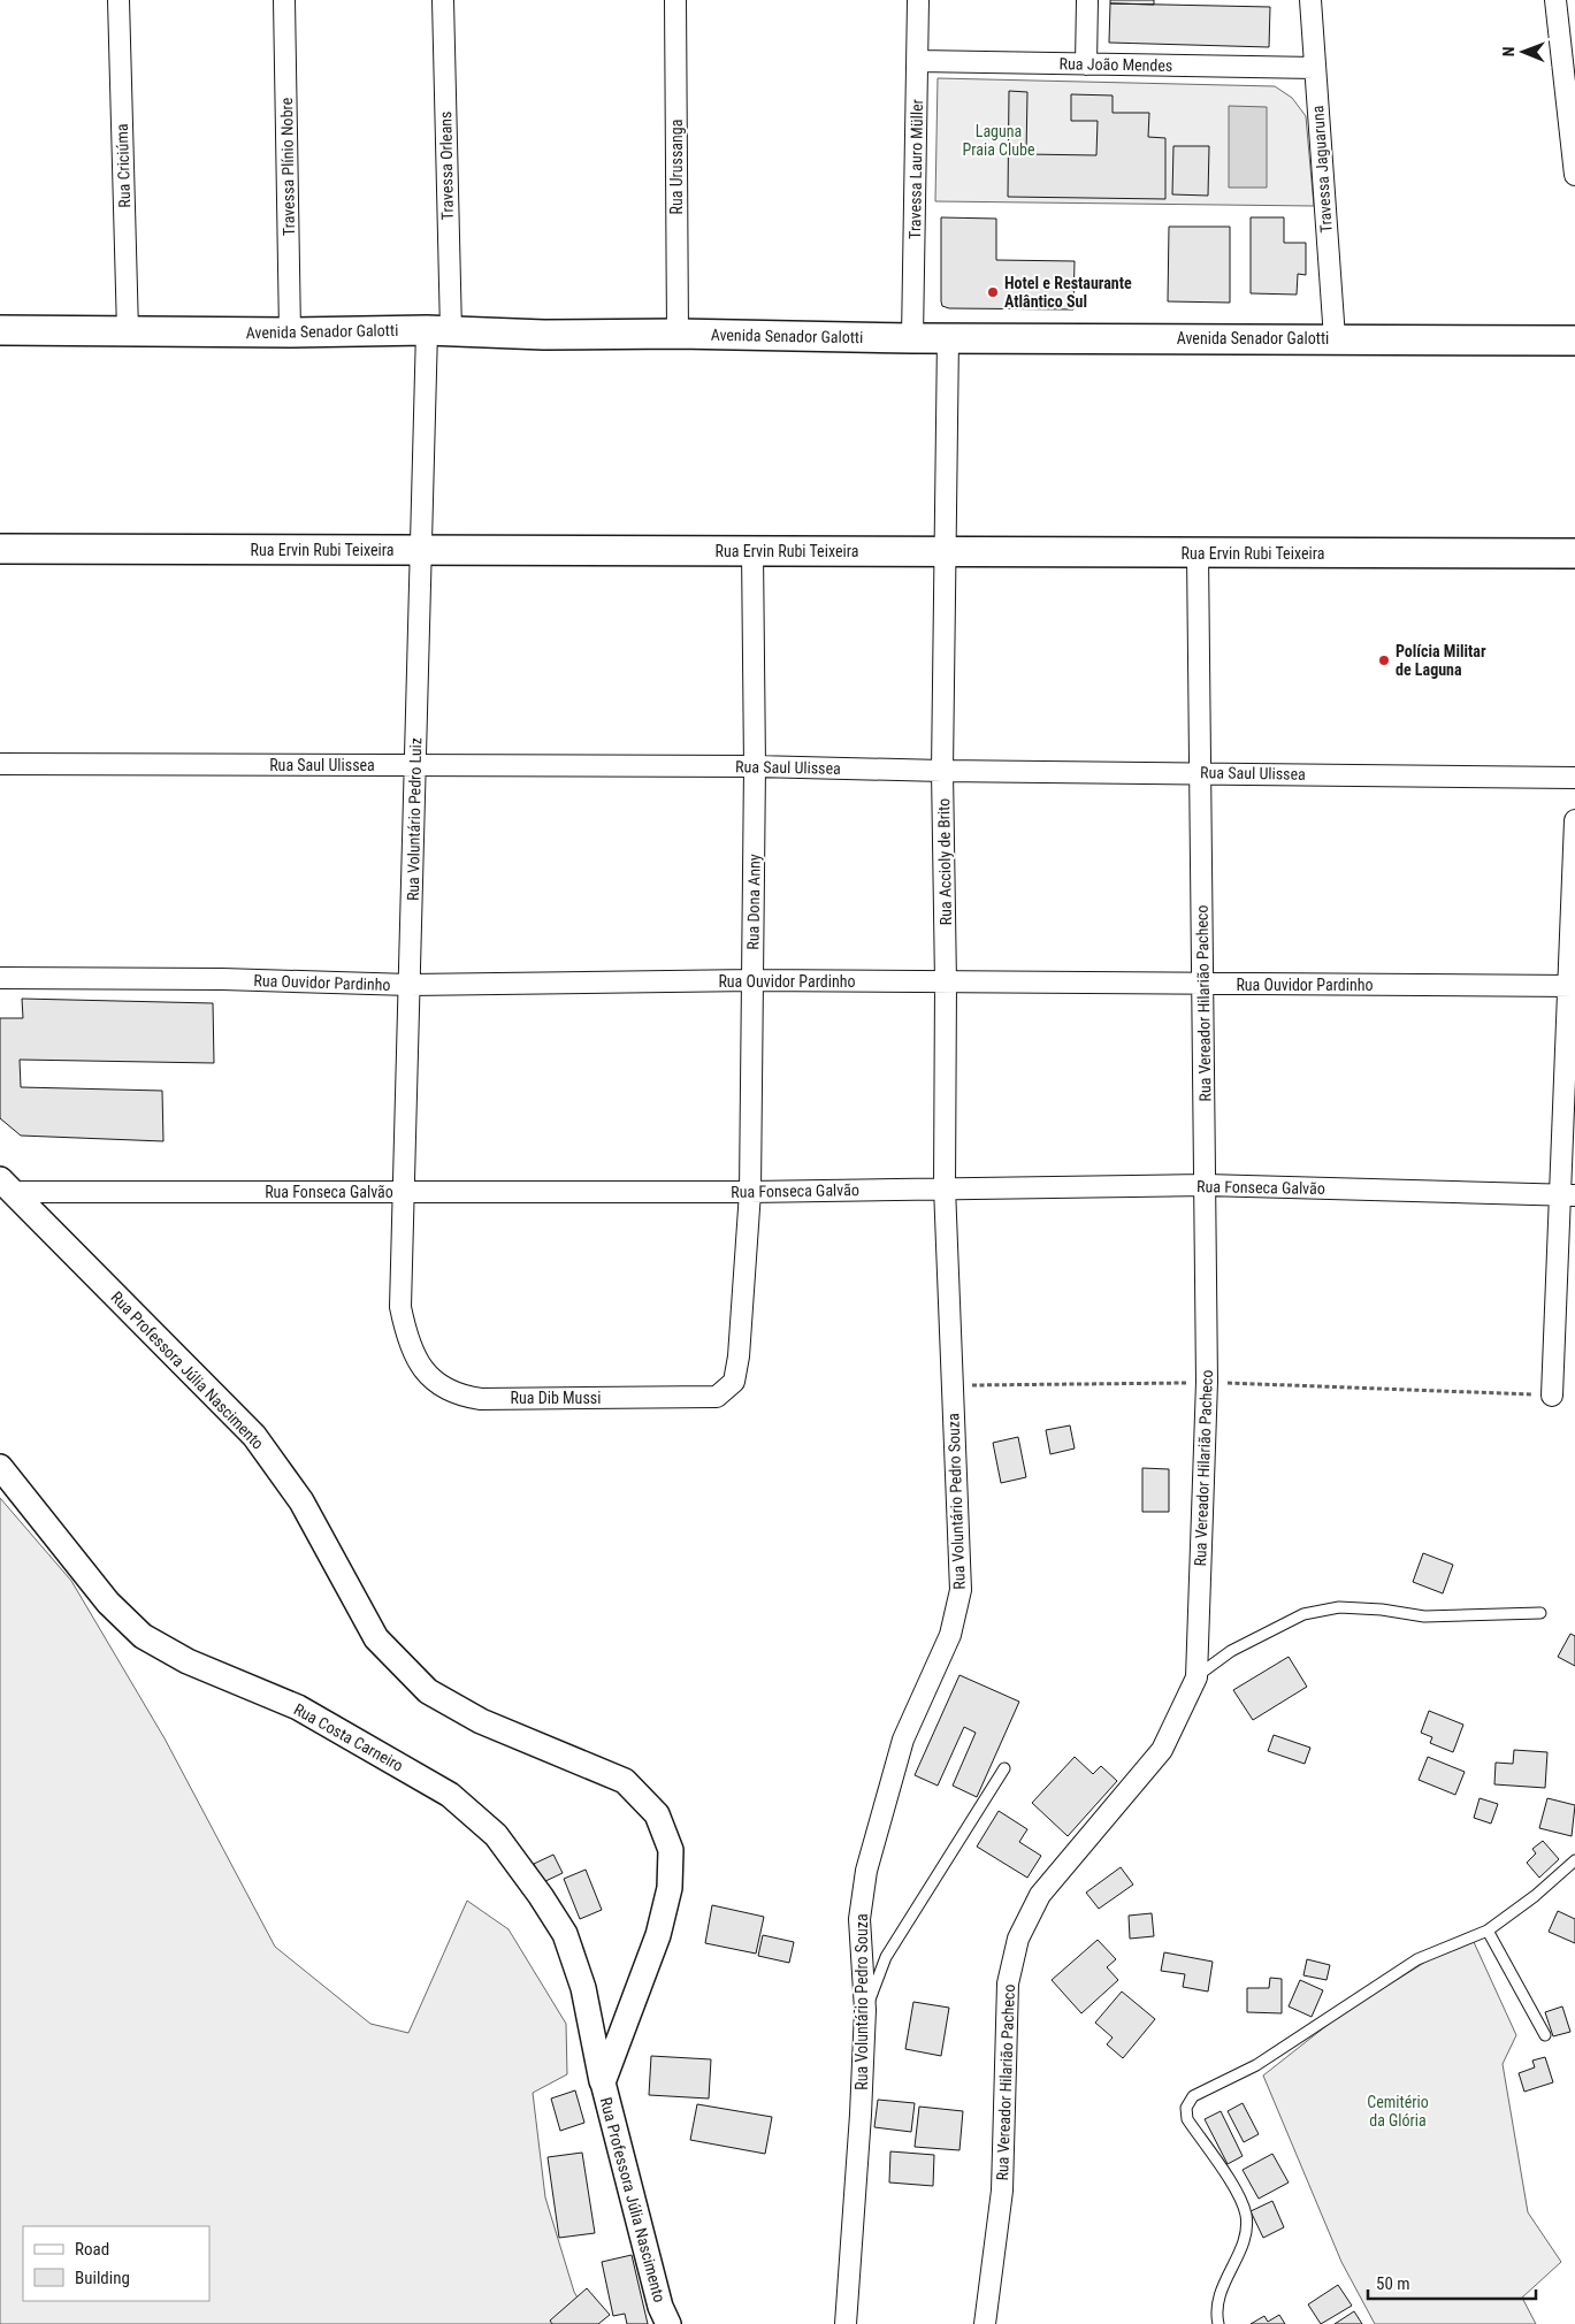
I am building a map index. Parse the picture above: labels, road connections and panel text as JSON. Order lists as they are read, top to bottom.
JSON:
{
  "streets": {
    "main road": ["Avenida Senador Galotti", "Rua Ervin Rubi Teixeira"],
    "street": [
      "Rua João Mendes",
      "Rua Criciúma",
      "Travessa Orleans",
      "Travessa Plínio Nobre",
      "Rua Urussanga",
      "Travessa Lauro Müller",
      "Travessa Jaguaruna",
      "Rua Saul Ulissea",
      "Rua Voluntário Pedro Luiz",
      "Rua Accioly de Brito",
      "Rua Dona Anny",
      "Rua Ouvidor Pardinho",
      "Rua Vereador Hilarião Pacheco",
      "Rua Fonseca Galvão",
      "Rua Professora Júlia Nascimento",
      "Rua Dib Mussi",
      "Rua Voluntário Pedro Souza",
      "Rua Costa Carneiro"
    ]
  },
  "crossings": [
    ["Rua João Mendes", "Travessa Lauro Müller"],
    ["Rua João Mendes", "Travessa Jaguaruna"],
    ["Rua Criciúma", "Avenida Senador Galotti"],
    ["Travessa Orleans", "Avenida Senador Galotti"],
    ["Travessa Orleans", "Rua Voluntário Pedro Luiz"],
    ["Travessa Plínio Nobre", "Avenida Senador Galotti"],
    ["Rua Urussanga", "Avenida Senador Galotti"],
    ["Travessa Lauro Müller", "Avenida Senador Galotti"],
    ["Travessa Jaguaruna", "Avenida Senador Galotti"],
    ["Avenida Senador Galotti", "Rua Voluntário Pedro Luiz"],
    ["Avenida Senador Galotti", "Rua Accioly de Brito"],
    ["Rua Ervin Rubi Teixeira", "Rua Voluntário Pedro Luiz"],
    ["Rua Ervin Rubi Teixeira", "Rua Accioly de Brito"],
    ["Rua Ervin Rubi Teixeira", "Rua Dona Anny"],
    ["Rua Ervin Rubi Teixeira", "Rua Vereador Hilarião Pacheco"],
    ["Rua Saul Ulissea", "Rua Voluntário Pedro Luiz"],
    ["Rua Saul Ulissea", "Rua Accioly de Brito"],
    ["Rua Saul Ulissea", "Rua Dona Anny"],
    ["Rua Saul Ulissea", "Rua Vereador Hilarião Pacheco"],
    ["Rua Voluntário Pedro Luiz", "Rua Ouvidor Pardinho"],
    ["Rua Voluntário Pedro Luiz", "Rua Fonseca Galvão"],
    ["Rua Voluntário Pedro Luiz", "Rua Dib Mussi"],
    ["Rua Accioly de Brito", "Rua Ouvidor Pardinho"],
    ["Rua Accioly de Brito", "Rua Fonseca Galvão"],
    ["Rua Accioly de Brito", "Rua Voluntário Pedro Souza"],
    ["Rua Dona Anny", "Rua Ouvidor Pardinho"],
    ["Rua Dona Anny", "Rua Fonseca Galvão"],
    ["Rua Dona Anny", "Rua Dib Mussi"],
    ["Rua Ouvidor Pardinho", "Rua Vereador Hilarião Pacheco"],
    ["Rua Vereador Hilarião Pacheco", "Rua Fonseca Galvão"],
    ["Rua Fonseca Galvão", "Rua Professora Júlia Nascimento"],
    ["Rua Professora Júlia Nascimento", "Rua Costa Carneiro"]
  ],
  "parks": ["Laguna Praia Clube", "Cemitério da Glória"],
  "places": ["Hotel e Restaurante Atlântico Sul", "Polícia Militar de Laguna"],
  "legend": ["Road", "Building"],
  "scale_bar": "50 m",
  "north": "left"
}
